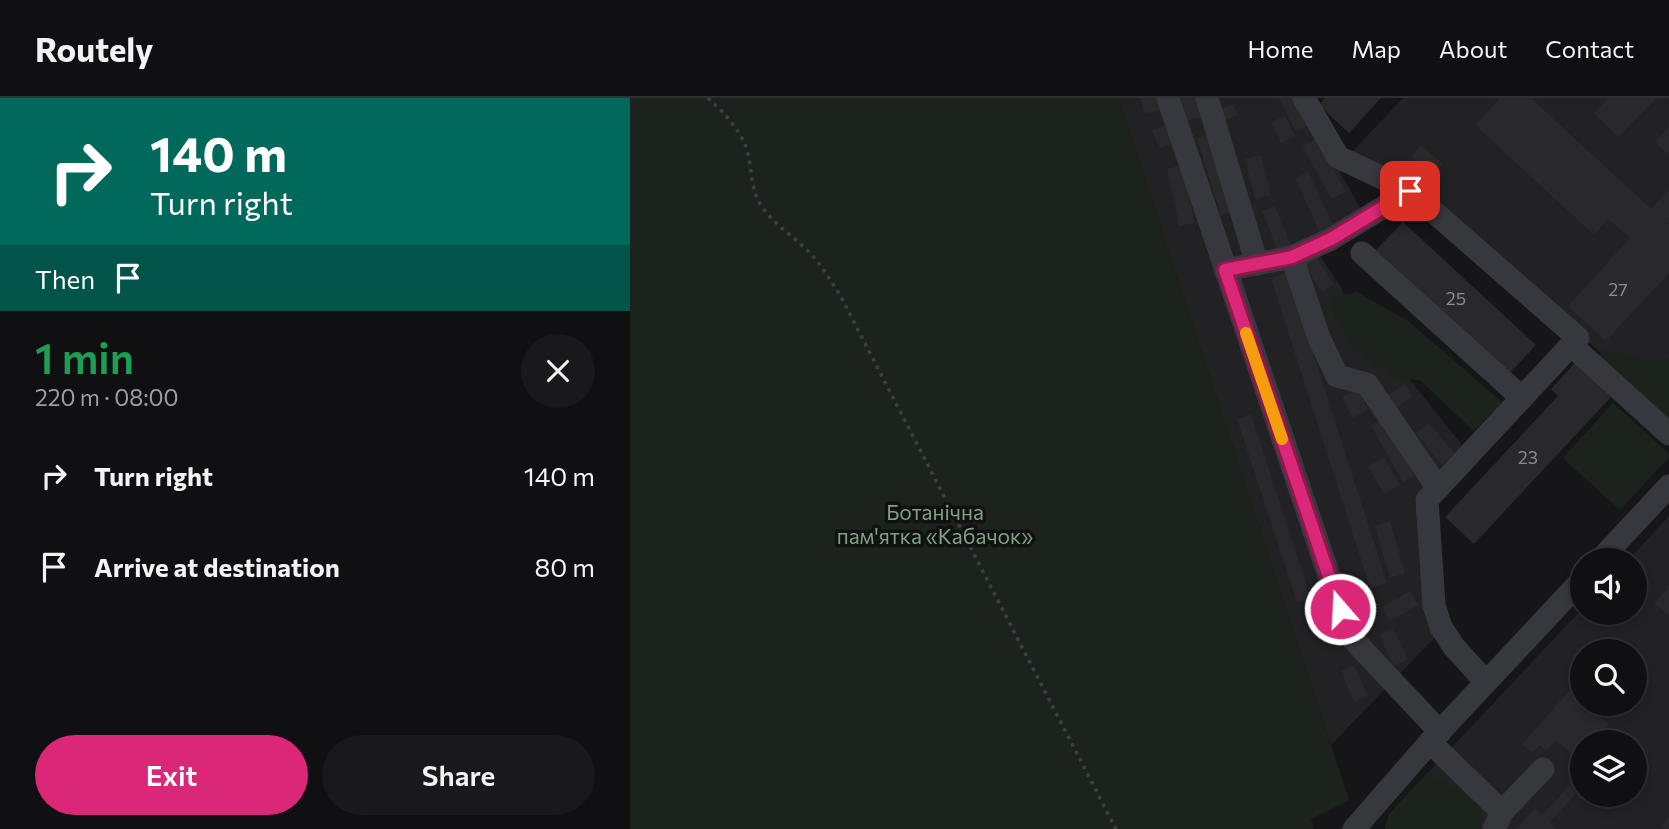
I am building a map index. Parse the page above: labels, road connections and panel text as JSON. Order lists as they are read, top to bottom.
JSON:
{
  "parks": ["Ботанічна пам'ятка «Кабачок»"],
  "house_numbers": ["27", "25", "23"],
  "page": {
    "header": "Routely",
    "nav": [
      "Home",
      "Map",
      "About",
      "Contact"
    ],
    "turn": ["140 m", "Turn right"],
    "then": "Then",
    "heading": ["1 min", "220 m · 08:00"],
    "list": [
      {
        "name": "Turn right",
        "value": "140 m"
      },
      {
        "name": "Arrive at destination",
        "value": "80 m"
      }
    ],
    "buttons": ["Exit", "Share"]
  }
}
